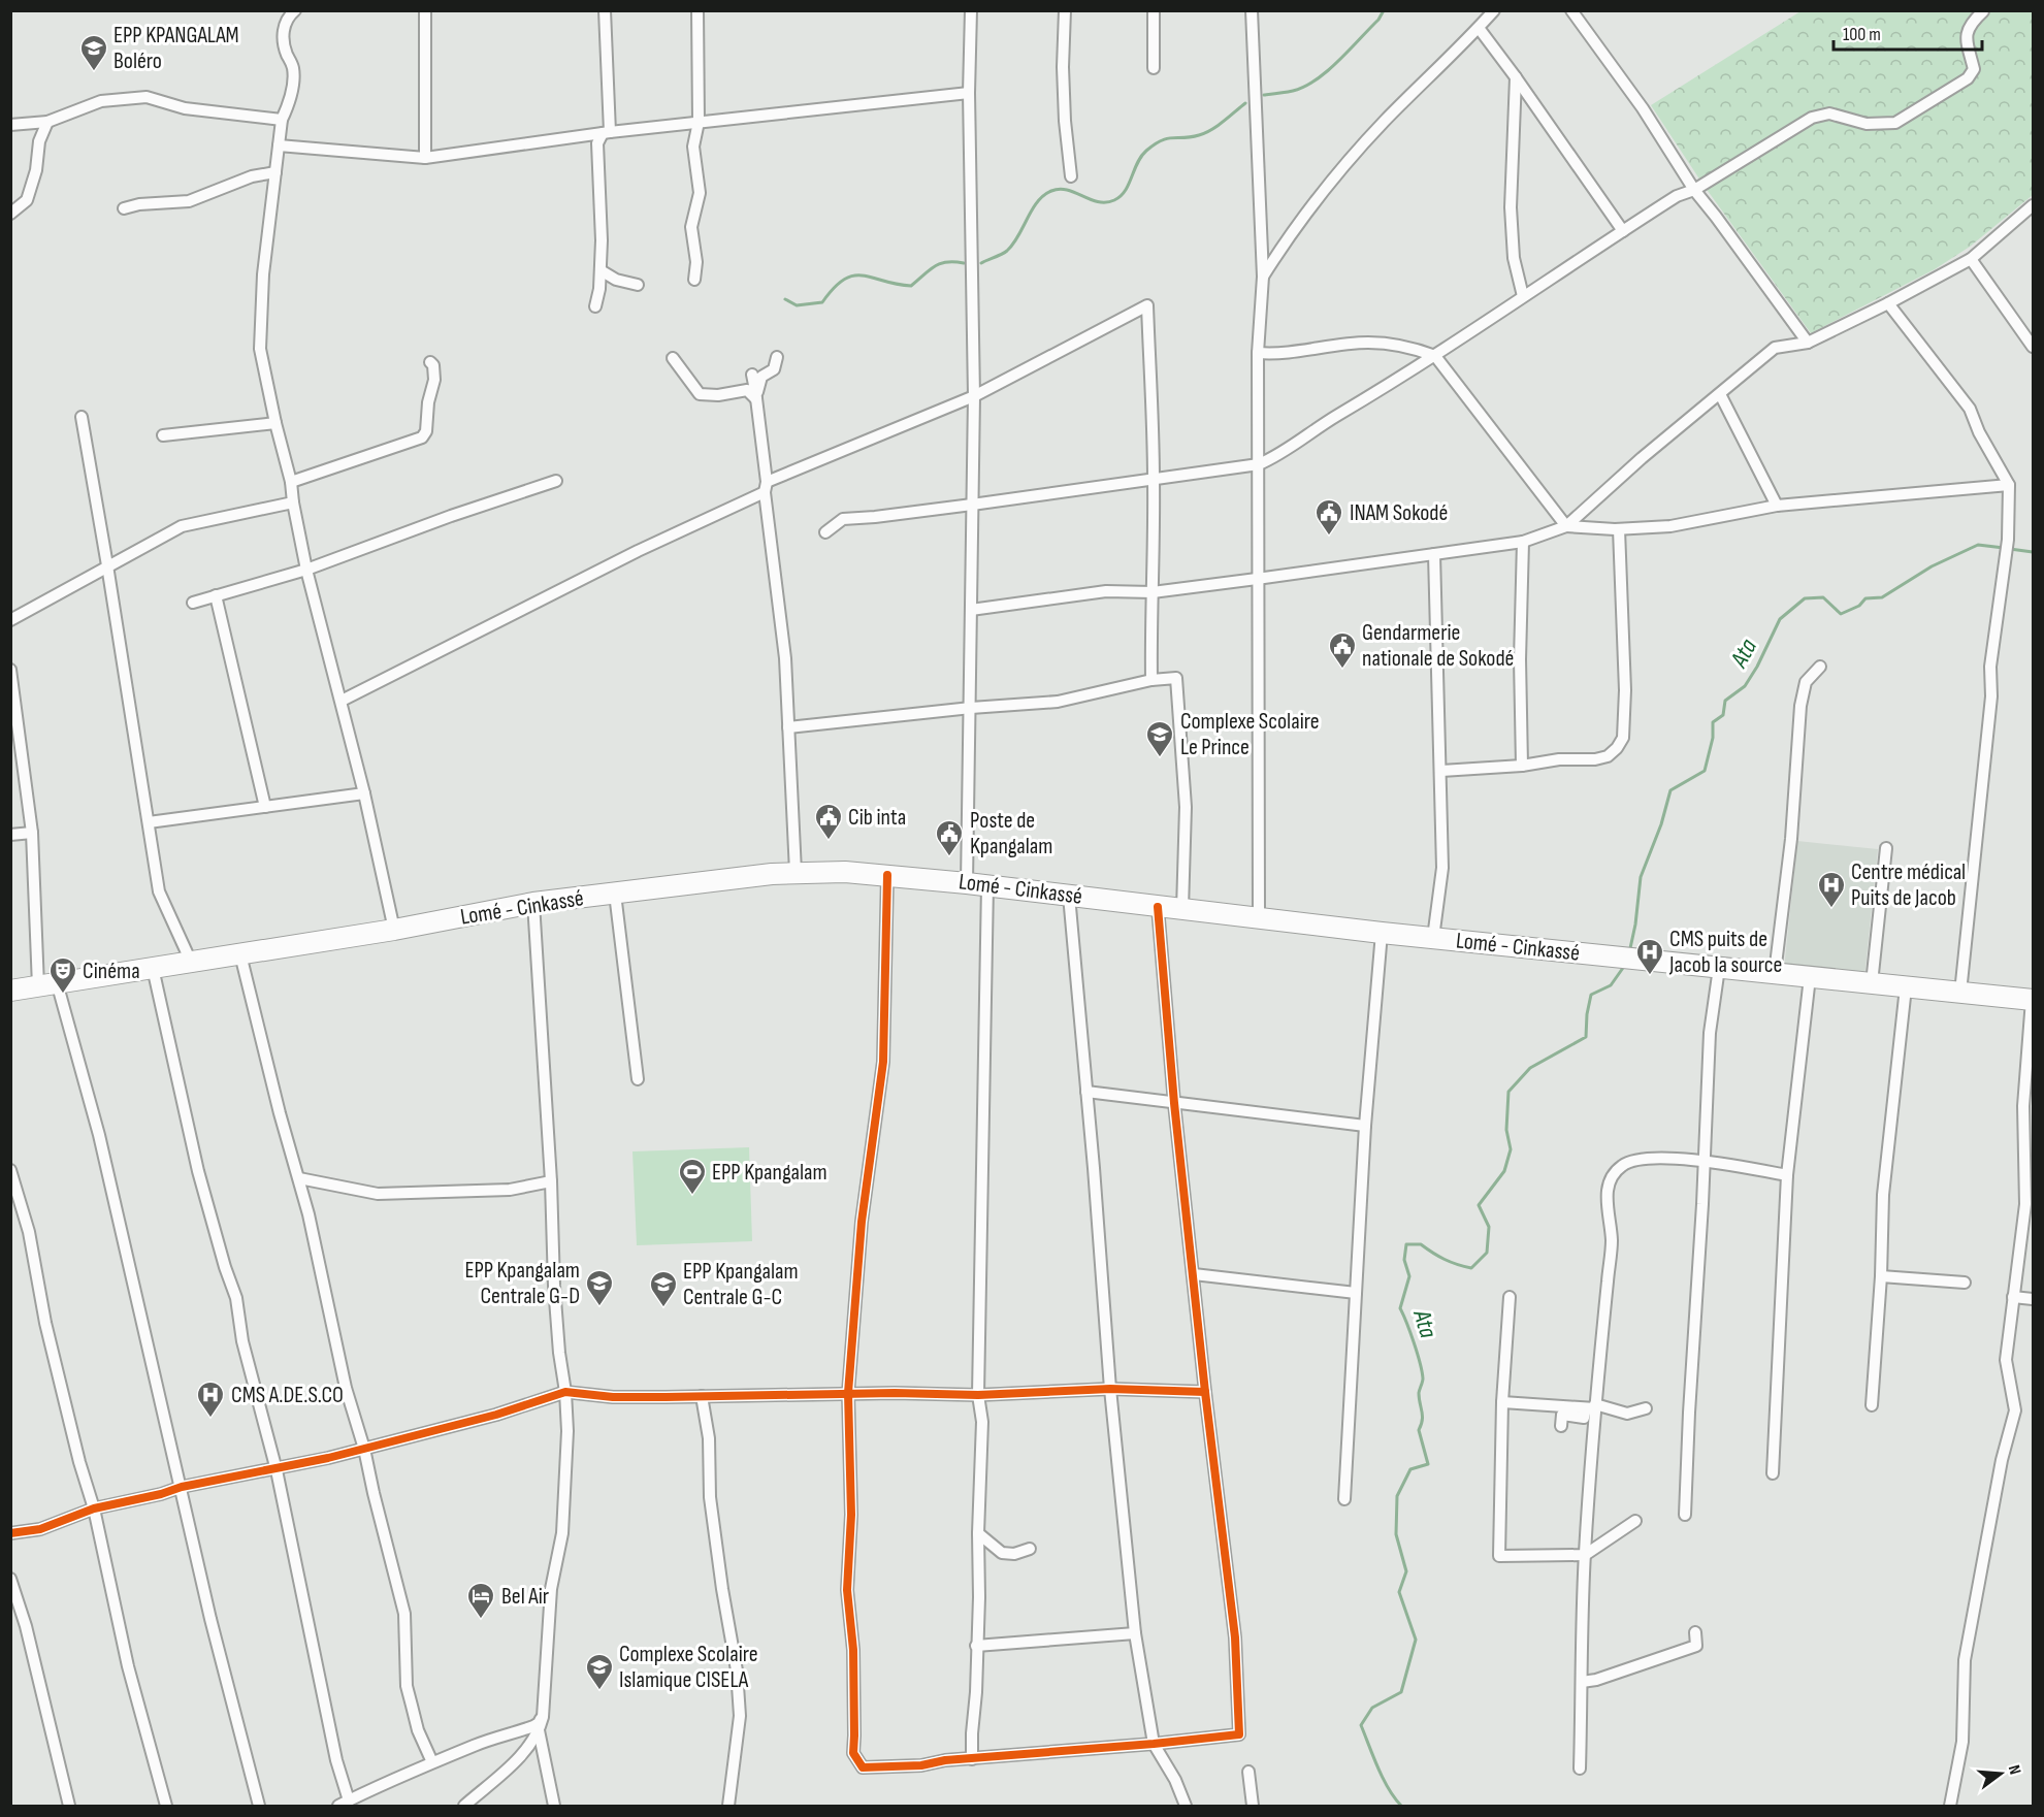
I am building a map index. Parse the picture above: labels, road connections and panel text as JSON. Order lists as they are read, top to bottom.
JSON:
{
  "streets": {
    "highway": ["Lomé - Cinkassé"]
  },
  "water": ["Ata"],
  "places": {
    "school or university": [
      "EPP KPANGALAM Boléro",
      "Complexe Scolaire Le Prince",
      "EPP Kpangalam Centrale G-D",
      "EPP Kpangalam Centrale G-C",
      "Complexe Scolaire Islamique CISELA"
    ],
    "public building": [
      "INAM Sokodé",
      "Gendarmerie nationale de Sokodé",
      "Cib inta",
      "Poste de Kpangalam"
    ],
    "hospital": ["Centre médical Puits de Jacob", "CMS puits de Jacob la source", "CMS A.DE.S.CO"],
    "theatre": ["Cinéma"],
    "sports": ["EPP Kpangalam"],
    "hotel": ["Bel Air"]
  },
  "scale_bar": "100 m",
  "north": "right"
}
